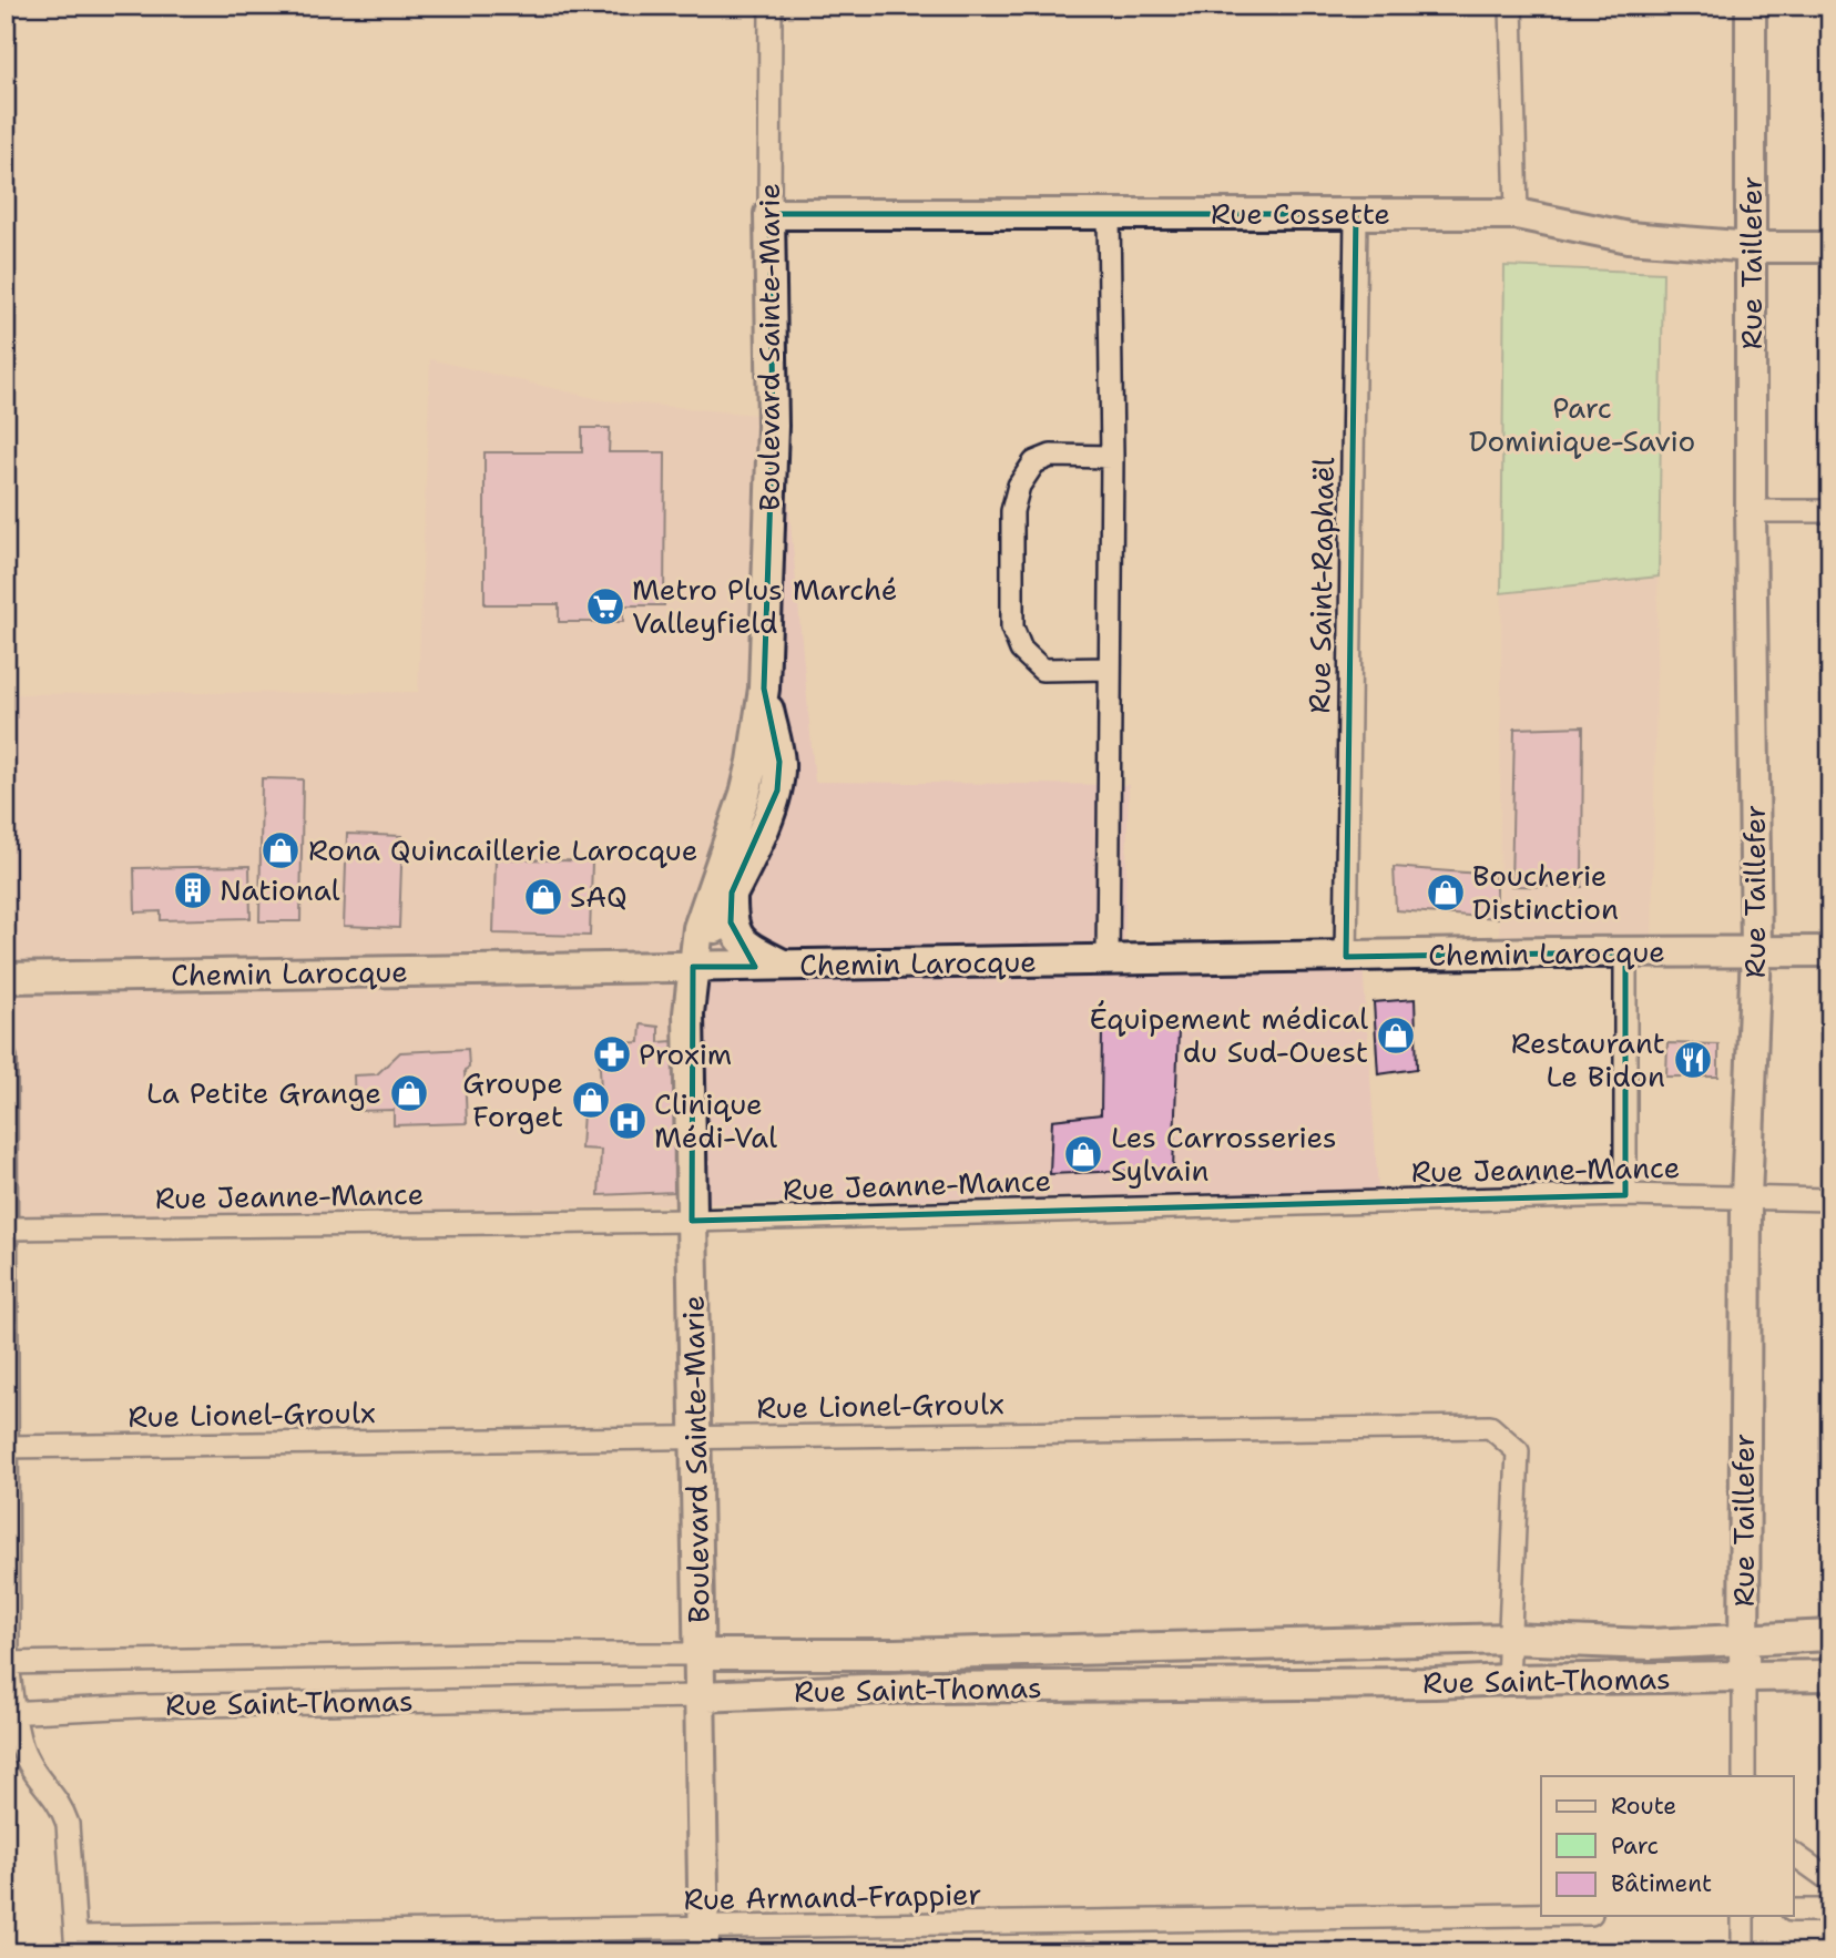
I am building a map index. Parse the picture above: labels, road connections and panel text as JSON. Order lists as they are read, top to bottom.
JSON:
{
  "streets": {
    "street": [
      "Rue Cossette",
      "Rue Taillefer",
      "Boulevard Sainte-Marie",
      "Rue Saint-Raphaël",
      "Chemin Larocque",
      "Rue Jeanne-Mance",
      "Rue Lionel-Groulx",
      "Rue Saint-Thomas",
      "Rue Armand-Frappier"
    ]
  },
  "crossings": [
    ["Rue Cossette", "Rue Taillefer"],
    ["Rue Cossette", "Boulevard Sainte-Marie"],
    ["Rue Cossette", "Rue Saint-Raphaël"],
    ["Rue Taillefer", "Chemin Larocque"],
    ["Rue Taillefer", "Rue Jeanne-Mance"],
    ["Rue Taillefer", "Rue Saint-Thomas"],
    ["Boulevard Sainte-Marie", "Chemin Larocque"],
    ["Boulevard Sainte-Marie", "Rue Jeanne-Mance"],
    ["Boulevard Sainte-Marie", "Rue Lionel-Groulx"],
    ["Boulevard Sainte-Marie", "Rue Saint-Thomas"],
    ["Boulevard Sainte-Marie", "Rue Armand-Frappier"],
    ["Rue Saint-Raphaël", "Chemin Larocque"],
    ["Rue Lionel-Groulx", "Rue Saint-Thomas"]
  ],
  "parks": ["Parc Dominique-Savio"],
  "places": {
    "supermarket": ["Metro Plus Marché Valleyfield"],
    "shop": [
      "Rona Quincaillerie Larocque",
      "Boucherie Distinction",
      "SAQ",
      "Équipement médical du Sud-Ouest",
      "La Petite Grange",
      "Groupe Forget",
      "Les Carrosseries Sylvain"
    ],
    "building": ["National"],
    "pharmacy": ["Proxim"],
    "restaurant": ["Restaurant Le Bidon"],
    "hospital": ["Clinique Médi-Val"]
  },
  "legend": ["Route", "Parc", "Bâtiment"]
}
